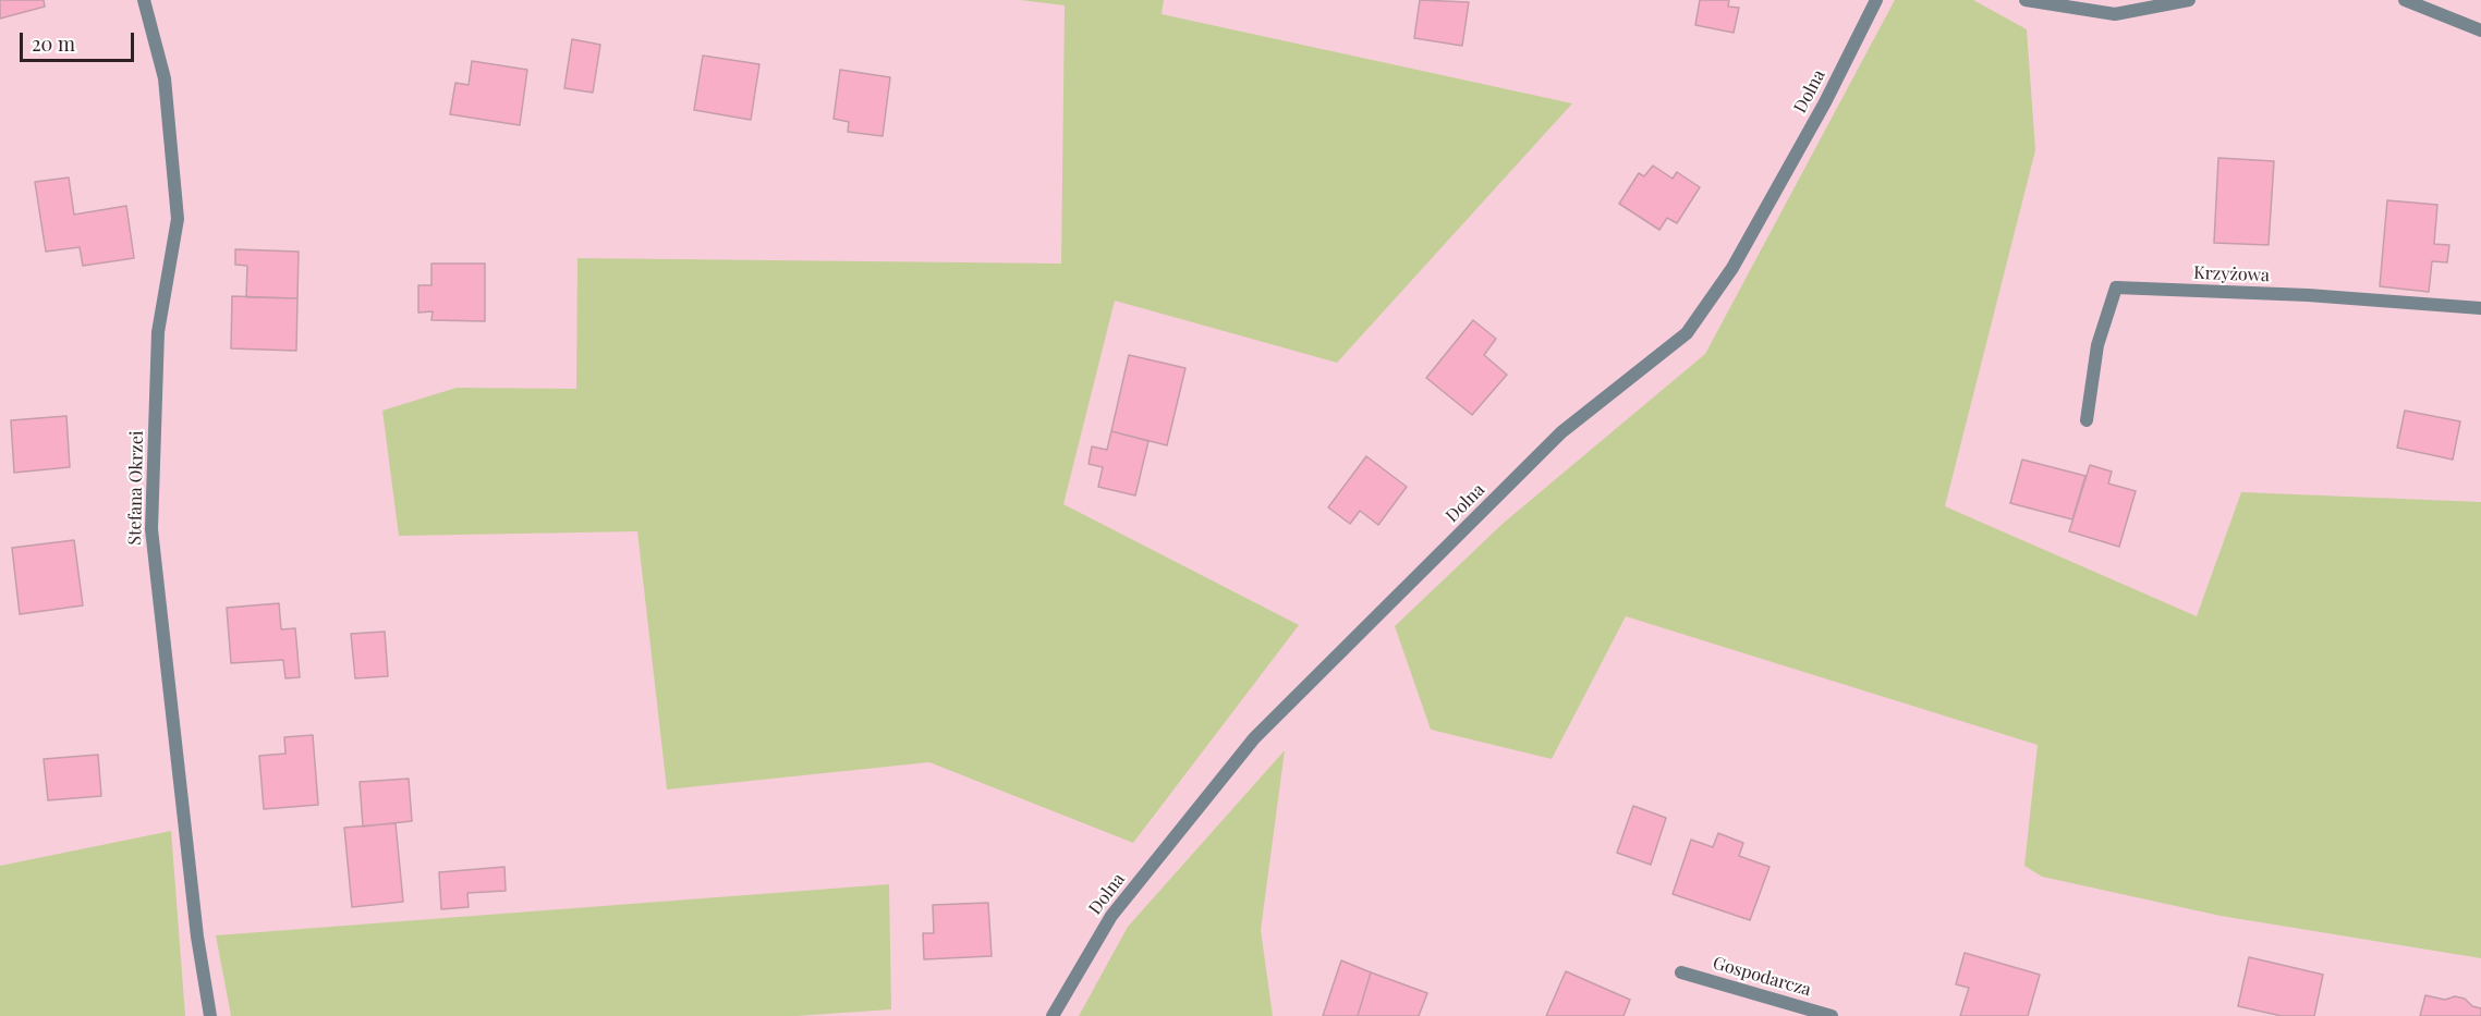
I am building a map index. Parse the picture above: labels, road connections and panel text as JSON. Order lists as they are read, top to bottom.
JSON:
{
  "streets": {
    "street": [
      "Dolna",
      "Krzyżowa",
      "Stefana Okrzei",
      "Gospodarcza"
    ]
  },
  "scale_bar": "20 m"
}
